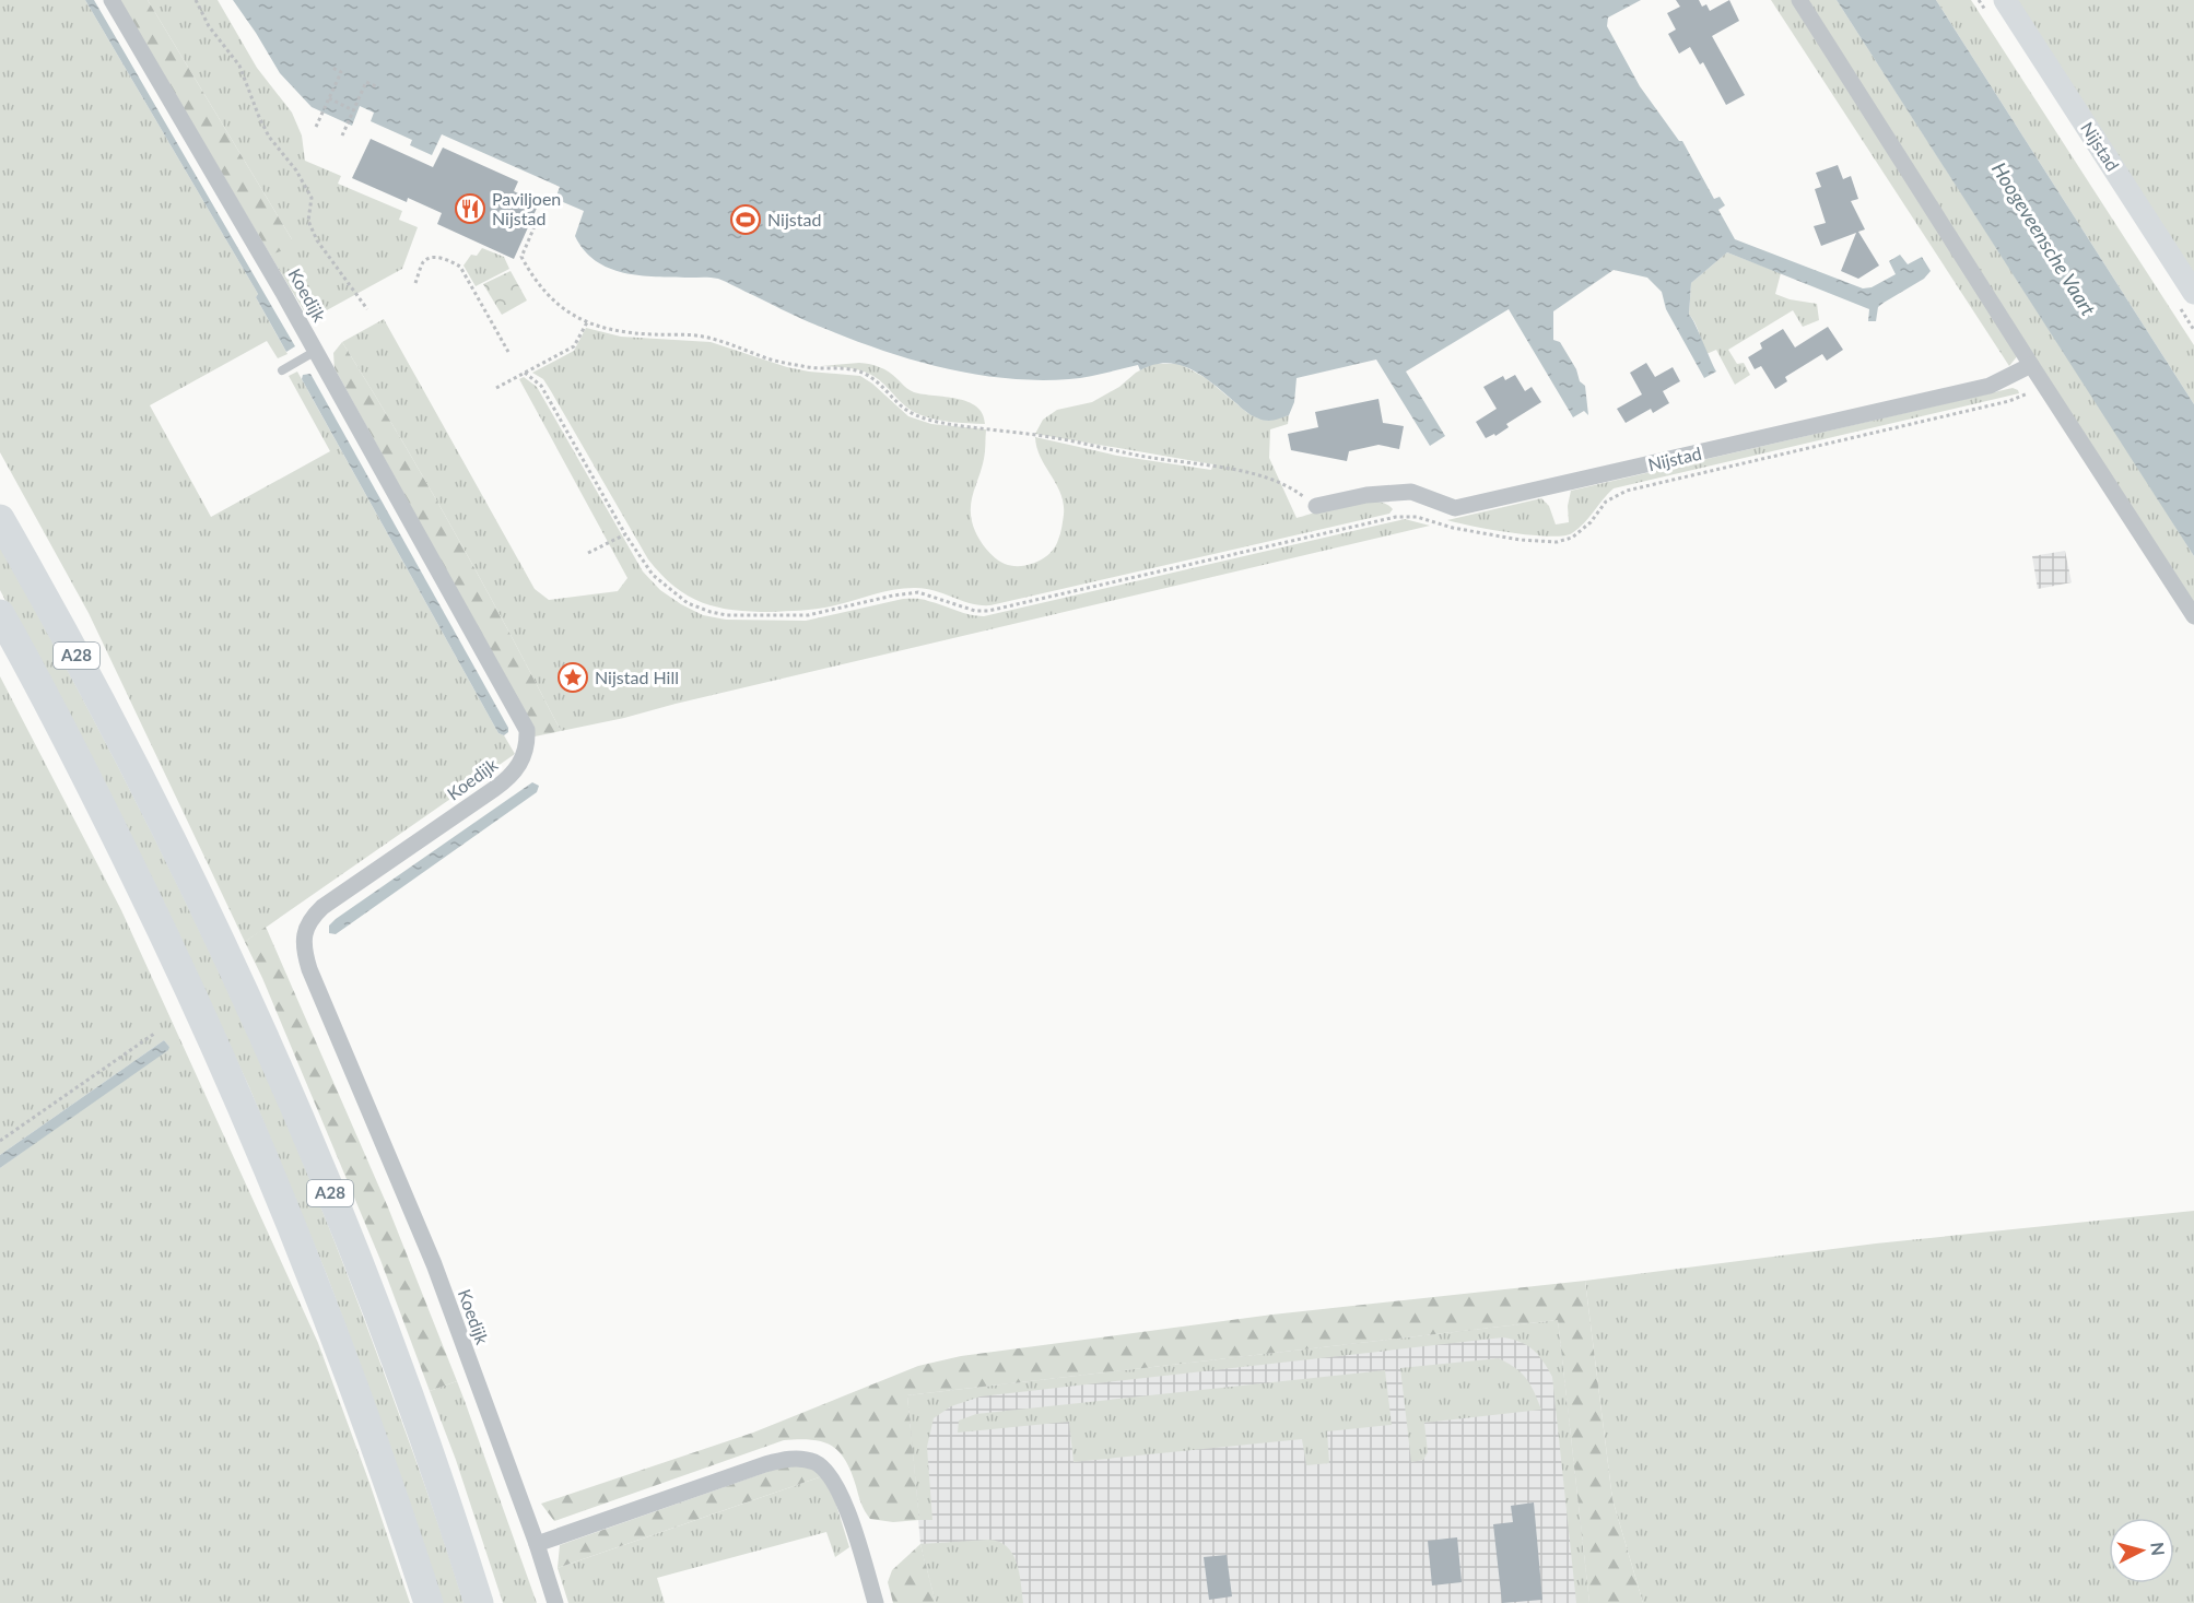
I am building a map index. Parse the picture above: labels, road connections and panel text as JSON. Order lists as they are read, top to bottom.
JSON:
{
  "streets": {
    "highway": ["A28"],
    "street": ["Nijstad", "Koedijk"]
  },
  "water": ["Hoogeveensche Vaart"],
  "places": {
    "restaurant": ["Paviljoen Nijstad"],
    "sports": ["Nijstad"],
    "place": ["Nijstad Hill"]
  },
  "north": "right"
}
